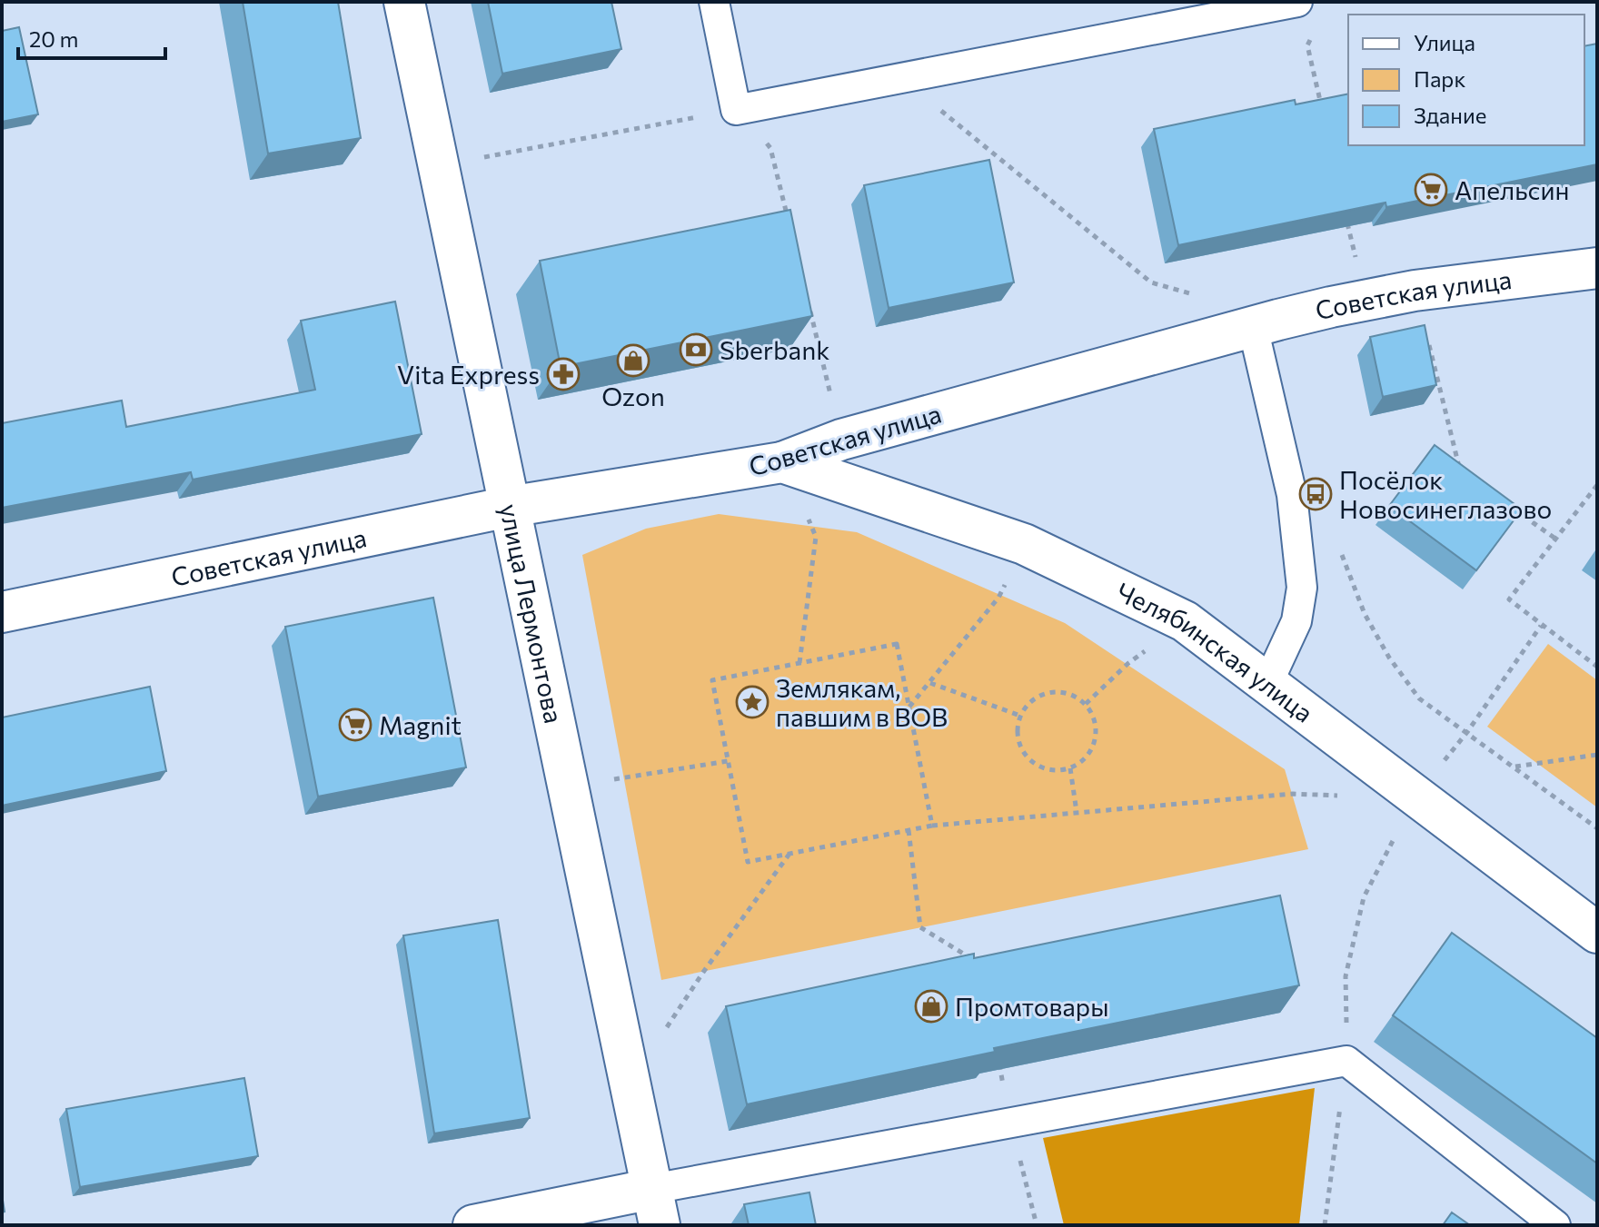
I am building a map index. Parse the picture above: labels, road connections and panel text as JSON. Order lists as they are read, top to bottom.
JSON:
{
  "streets": {
    "street": ["Советская улица", "улица Лермонтова", "Челябинская улица"]
  },
  "crossings": [
    ["Советская улица", "улица Лермонтова"],
    ["Советская улица", "Челябинская улица"]
  ],
  "places": {
    "supermarket": ["Апельсин", "Magnit"],
    "bank": ["Sberbank"],
    "shop": ["Ozon", "Промтовары"],
    "pharmacy": ["Vita Express"],
    "bus stop": ["Посёлок Новосинеглазово"],
    "place": ["Землякам, павшим в ВОВ"]
  },
  "legend": ["Улица", "Парк", "Здание"],
  "scale_bar": "20 m"
}
